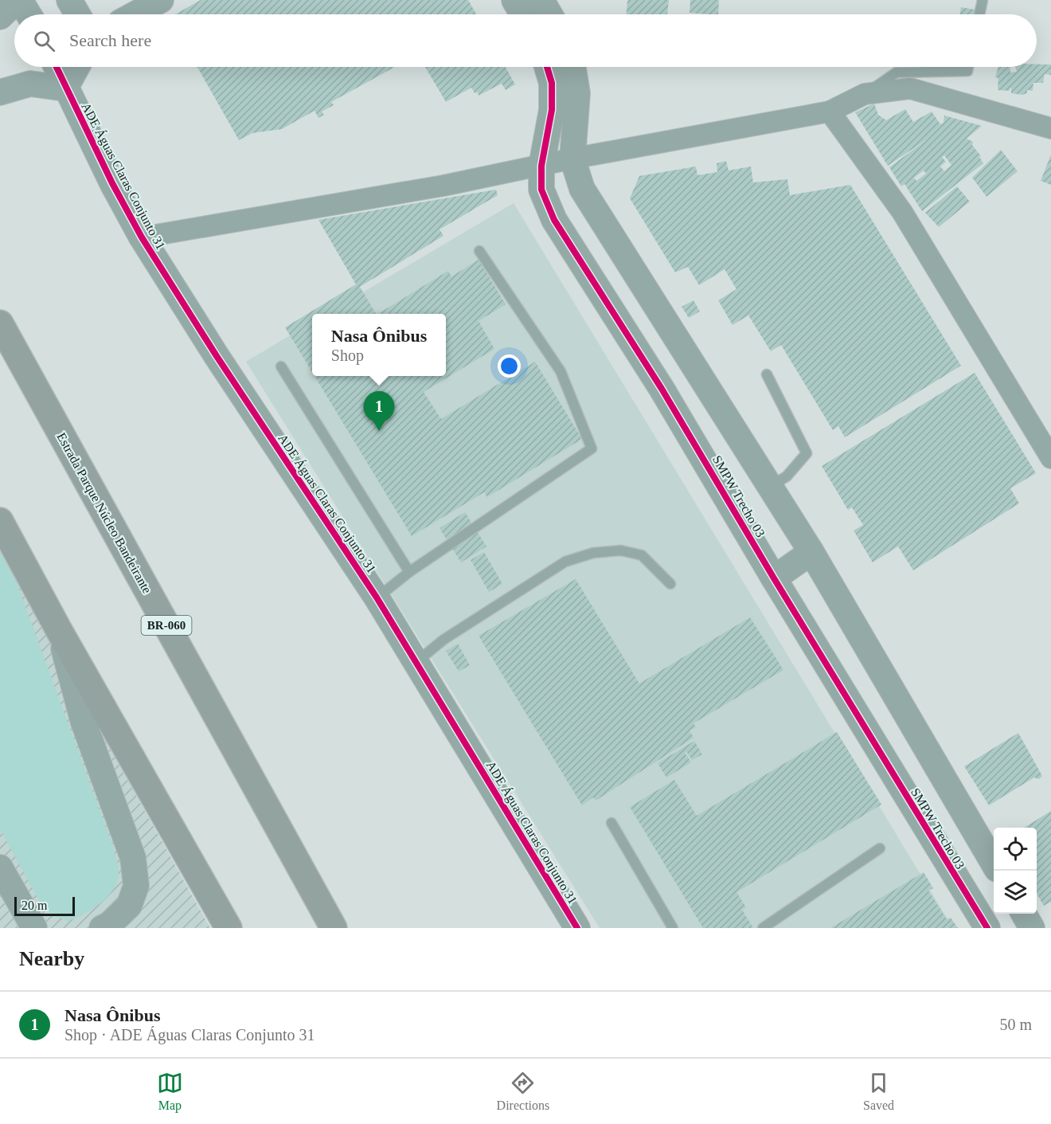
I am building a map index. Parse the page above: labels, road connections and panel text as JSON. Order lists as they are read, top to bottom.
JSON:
{
  "streets": {
    "highway": ["Estrada Parque Núcleo Bandeirante", "BR-060"],
    "street": ["ADE Águas Claras Conjunto 31", "SMPW Trecho 03"]
  },
  "scale_bar": "20 m",
  "page": {
    "search": "Search here",
    "popup": ["Nasa Ônibus", "Shop"],
    "pins": "1",
    "scale": "20 m",
    "heading": "Nearby",
    "list": [
      {
        "mark": "1",
        "name": "Nasa Ônibus",
        "note": "Shop · ADE Águas Claras Conjunto 31",
        "value": "50 m"
      }
    ],
    "nav": ["Map", "Directions", "Saved"]
  }
}
